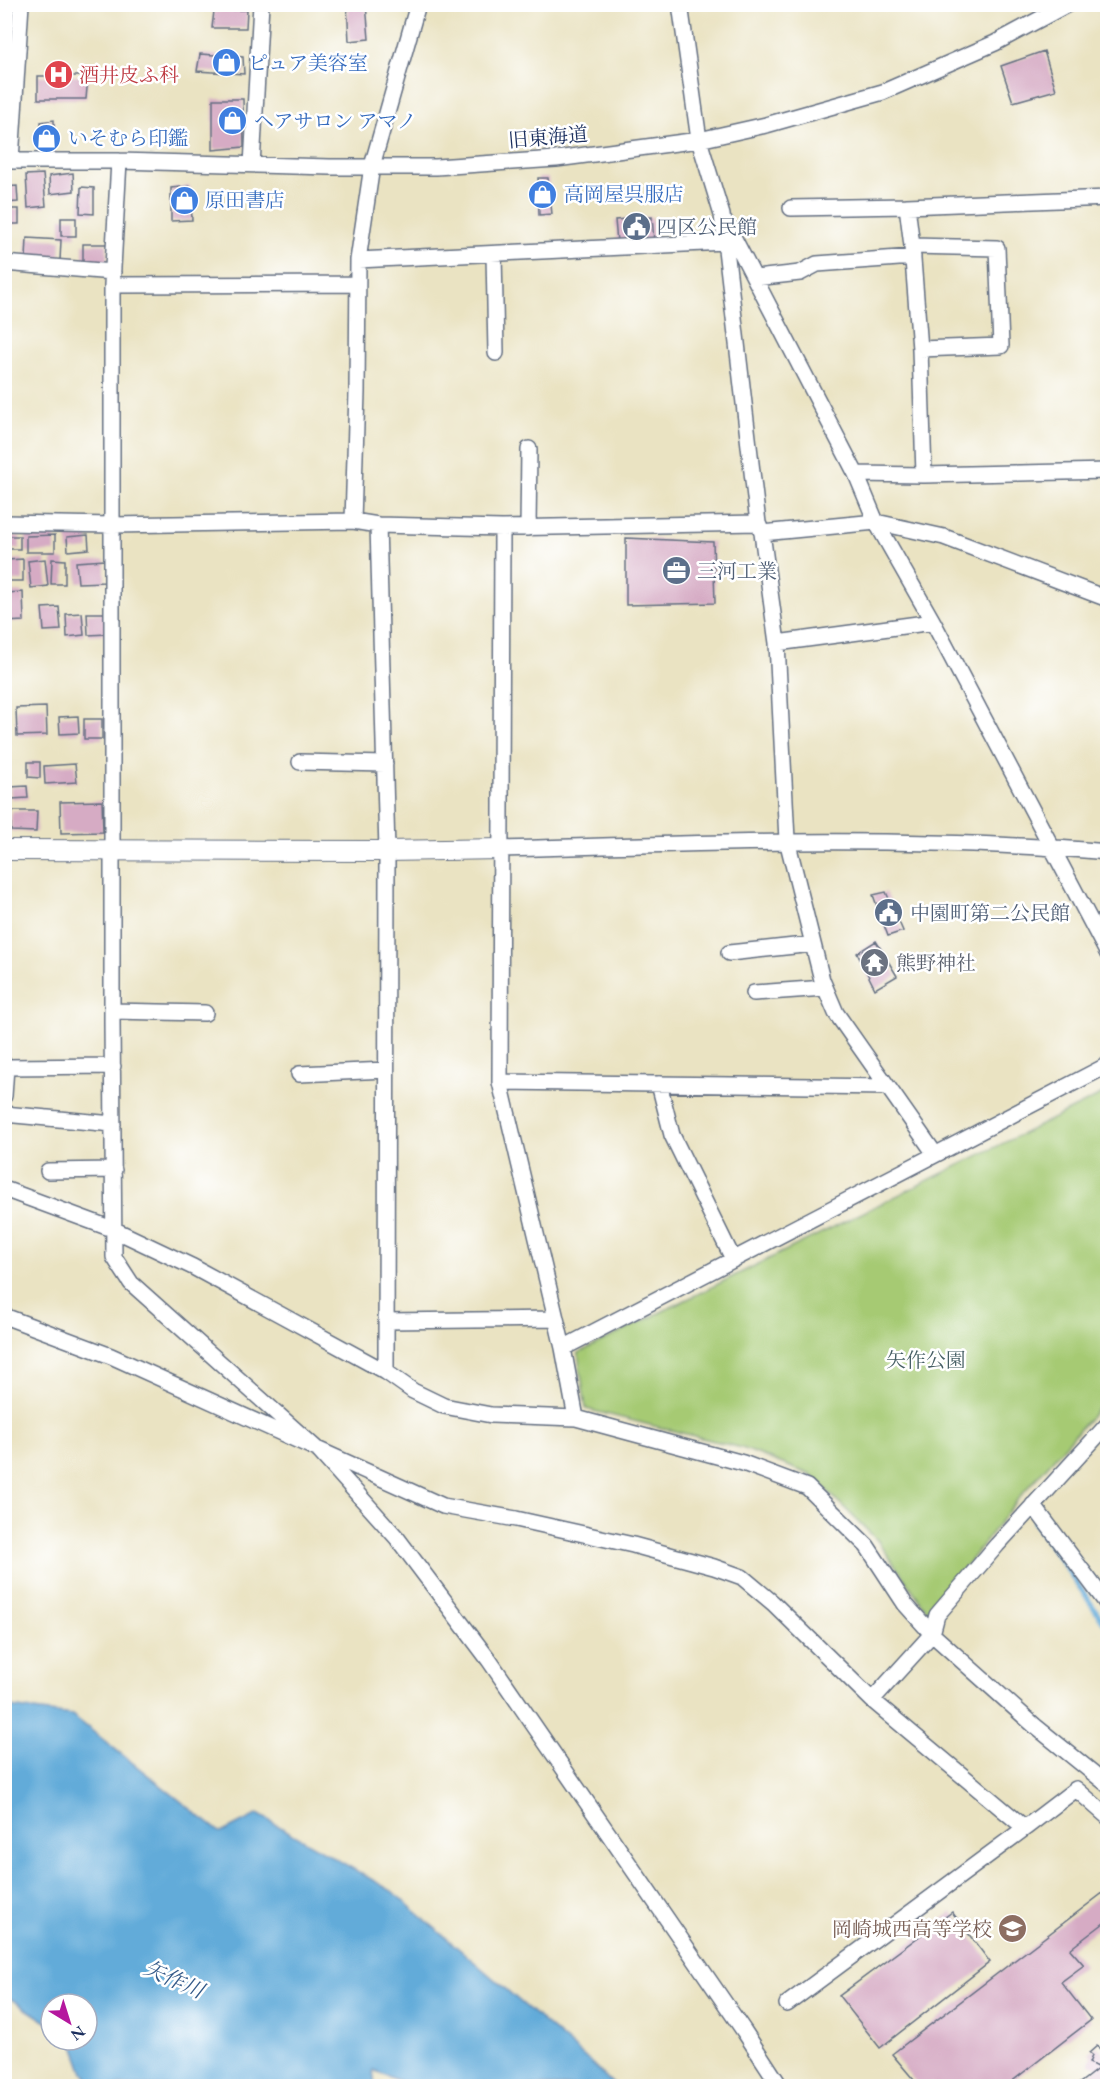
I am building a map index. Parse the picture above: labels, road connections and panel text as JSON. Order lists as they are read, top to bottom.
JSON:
{
  "streets": {
    "street": ["旧東海道"]
  },
  "water": ["矢作川"],
  "parks": ["矢作公園"],
  "places": {
    "shop": [
      "ピュア美容室",
      "ヘアサロン アマノ",
      "いそむら印鑑",
      "高岡屋呉服店",
      "原田書店"
    ],
    "hospital": ["酒井皮ふ科"],
    "public building": ["四区公民館", "中園町第二公民館"],
    "office": ["三河工業"],
    "temple": ["熊野神社"],
    "school or university": ["岡崎城西高等学校"]
  },
  "north": "bottom right"
}
